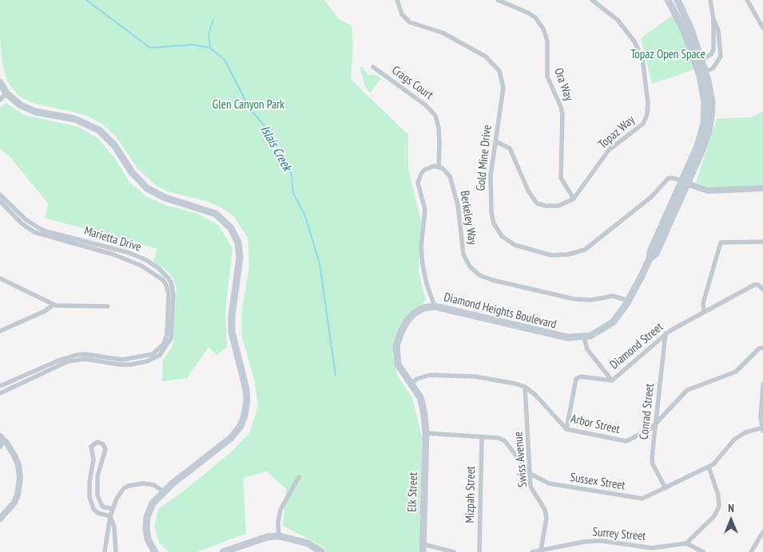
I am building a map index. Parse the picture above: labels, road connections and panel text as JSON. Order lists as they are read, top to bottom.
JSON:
{
  "streets": {
    "main road": ["Diamond Heights Boulevard", "Elk Street"],
    "street": [
      "Crags Court",
      "Ora Way",
      "Topaz Way",
      "Gold Mine Drive",
      "Berkeley Way",
      "Marietta Drive",
      "Diamond Street",
      "Conrad Street",
      "Arbor Street",
      "Swiss Avenue",
      "Sussex Street",
      "Mizpah Street",
      "Surrey Street"
    ]
  },
  "crossings": [
    ["Crags Court", "Berkeley Way"],
    ["Ora Way", "Topaz Way"],
    ["Gold Mine Drive", "Diamond Heights Boulevard"],
    ["Berkeley Way", "Diamond Heights Boulevard"],
    ["Diamond Heights Boulevard", "Diamond Street"],
    ["Diamond Heights Boulevard", "Arbor Street"],
    ["Diamond Heights Boulevard", "Sussex Street"],
    ["Diamond Heights Boulevard", "Elk Street"],
    ["Diamond Street", "Conrad Street"],
    ["Conrad Street", "Arbor Street"],
    ["Conrad Street", "Sussex Street"],
    ["Arbor Street", "Swiss Avenue"],
    ["Swiss Avenue", "Sussex Street"],
    ["Swiss Avenue", "Surrey Street"],
    ["Sussex Street", "Elk Street"],
    ["Sussex Street", "Mizpah Street"]
  ],
  "water": ["Islais Creek"],
  "parks": ["Topaz Open Space", "Glen Canyon Park"],
  "north": "top"
}
